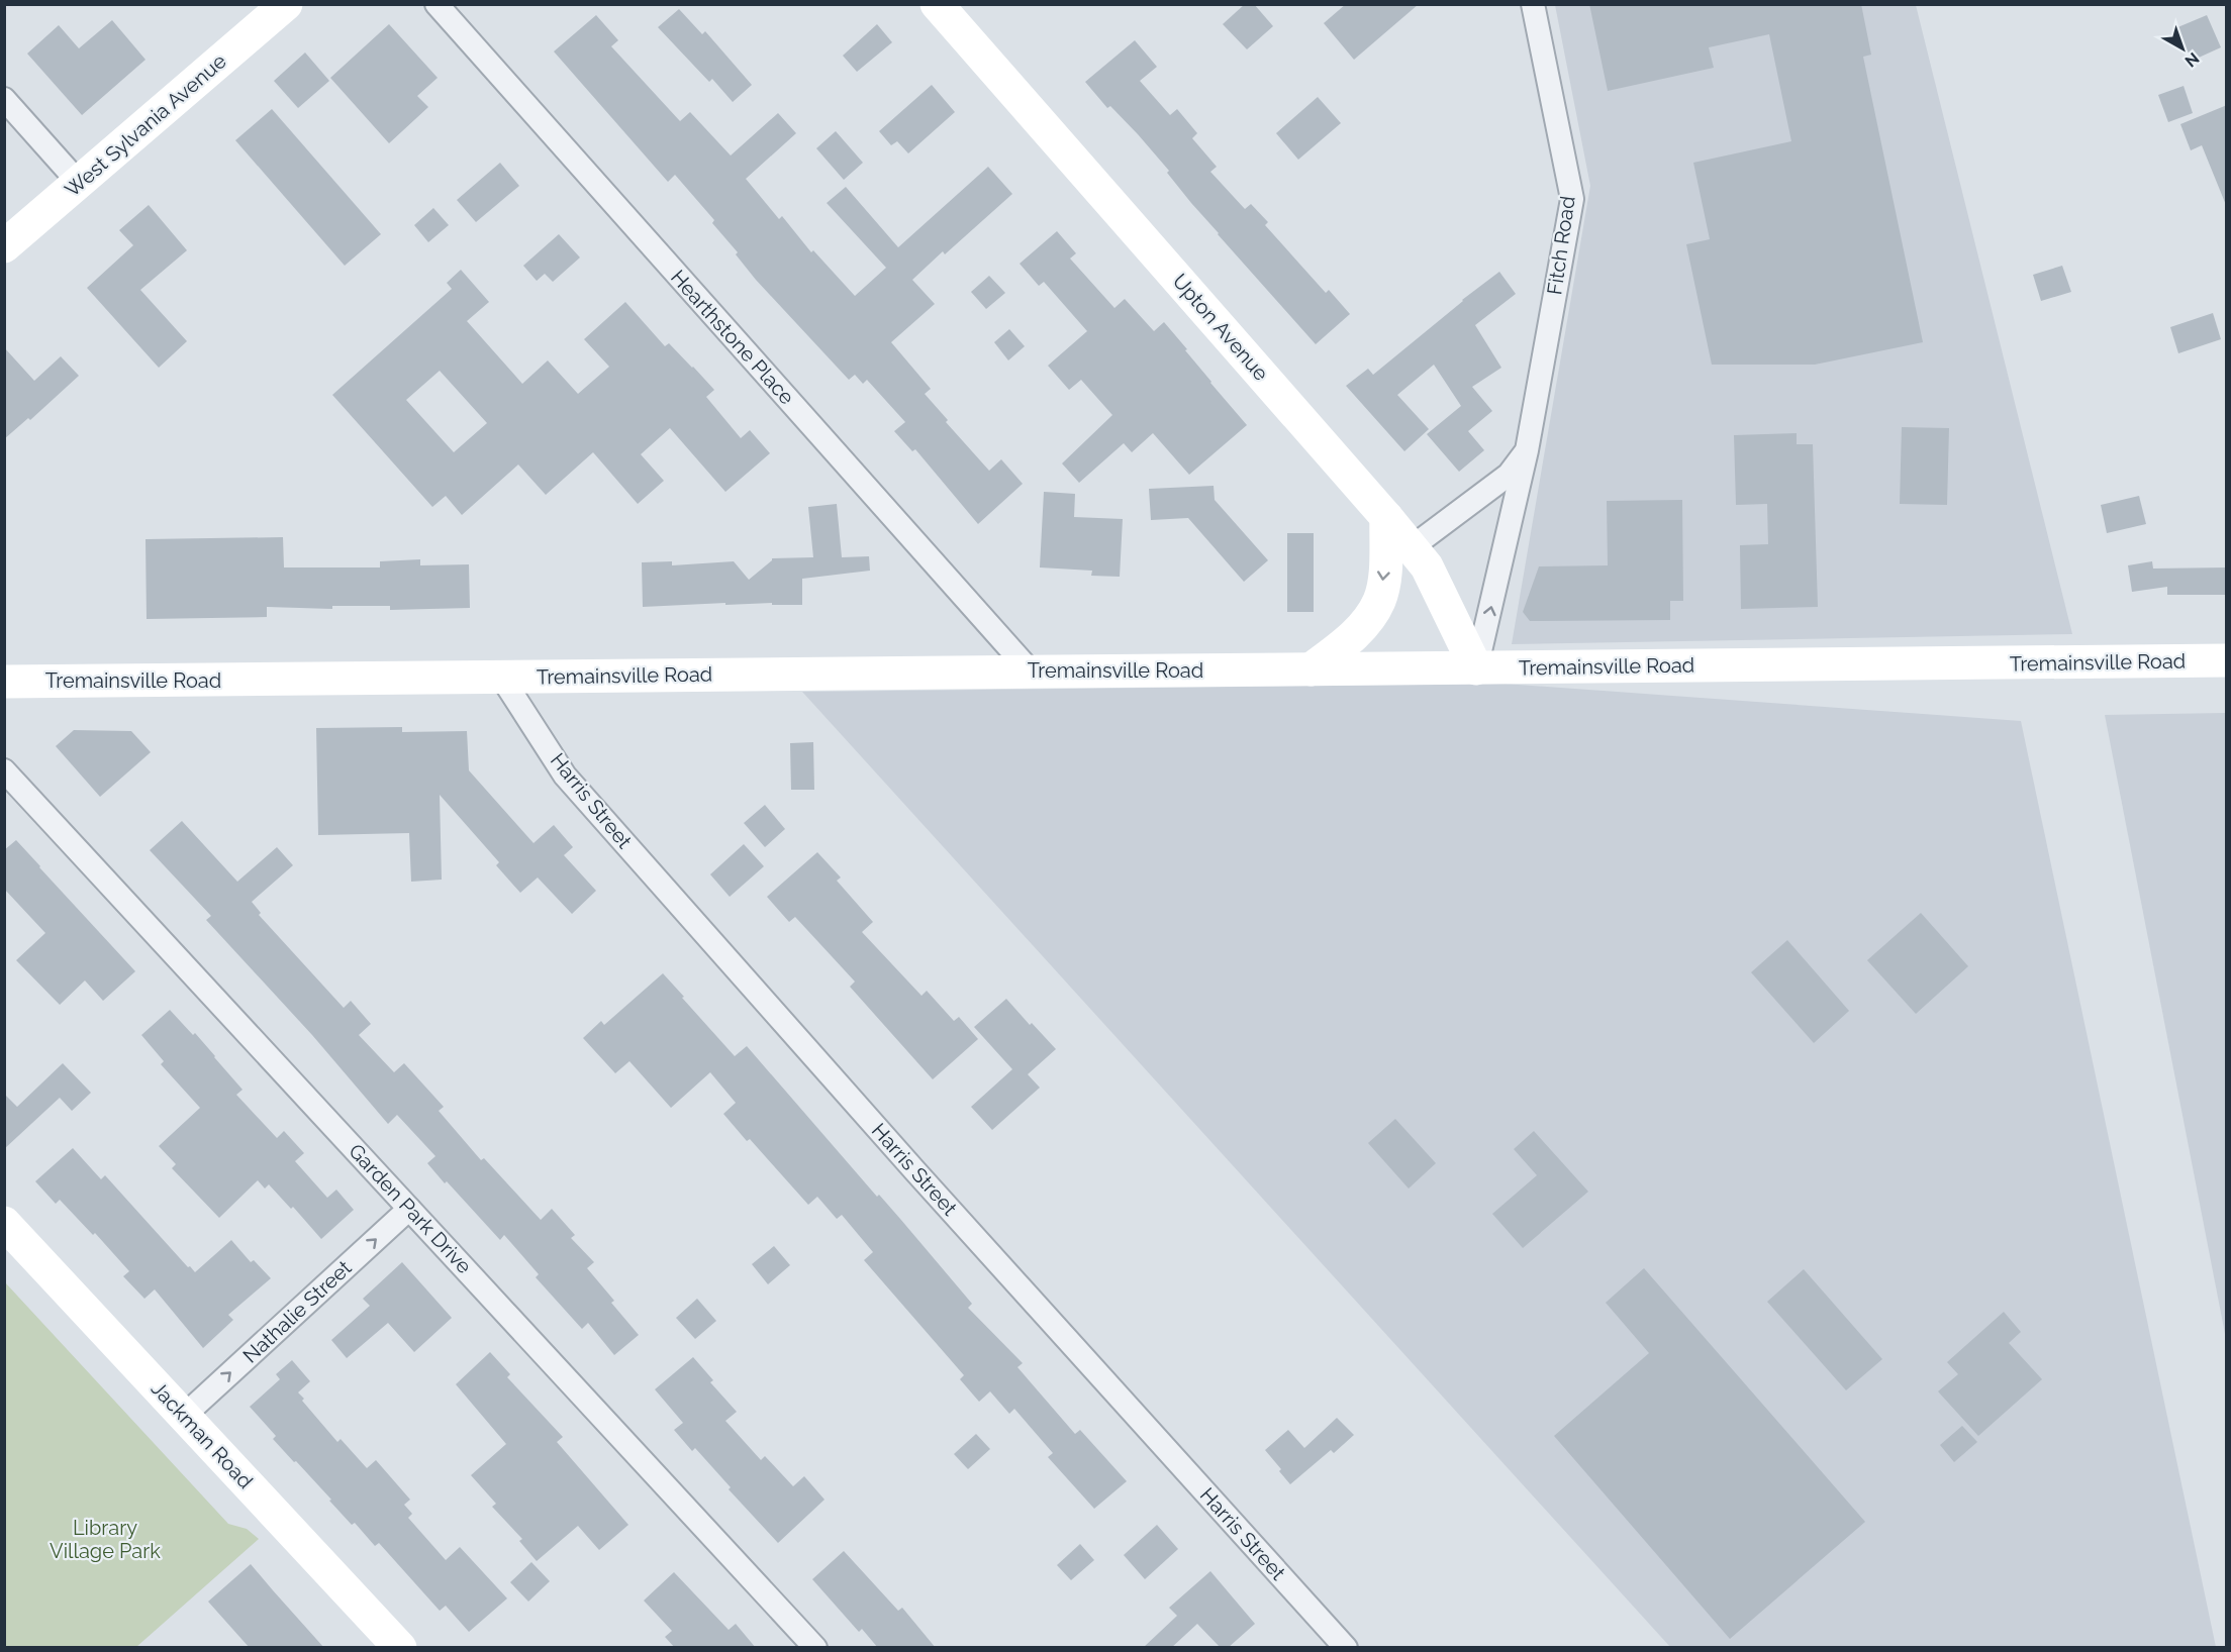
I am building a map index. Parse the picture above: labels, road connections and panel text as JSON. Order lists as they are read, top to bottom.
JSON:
{
  "streets": {
    "street": [
      "West Sylvania Avenue",
      "Fitch Road",
      "Upton Avenue",
      "Hearthstone Place",
      "Tremainsville Road",
      "Harris Street",
      "Garden Park Drive",
      "Nathalie Street",
      "Jackman Road"
    ]
  },
  "crossings": [
    ["Fitch Road", "Upton Avenue"],
    ["Fitch Road", "Tremainsville Road"],
    ["Upton Avenue", "Tremainsville Road"],
    ["Hearthstone Place", "Tremainsville Road"],
    ["Tremainsville Road", "Harris Street"],
    ["Garden Park Drive", "Nathalie Street"],
    ["Nathalie Street", "Jackman Road"]
  ],
  "one_way": ["Nathalie Street"],
  "parks": ["Library Village Park"],
  "north": "bottom right"
}
